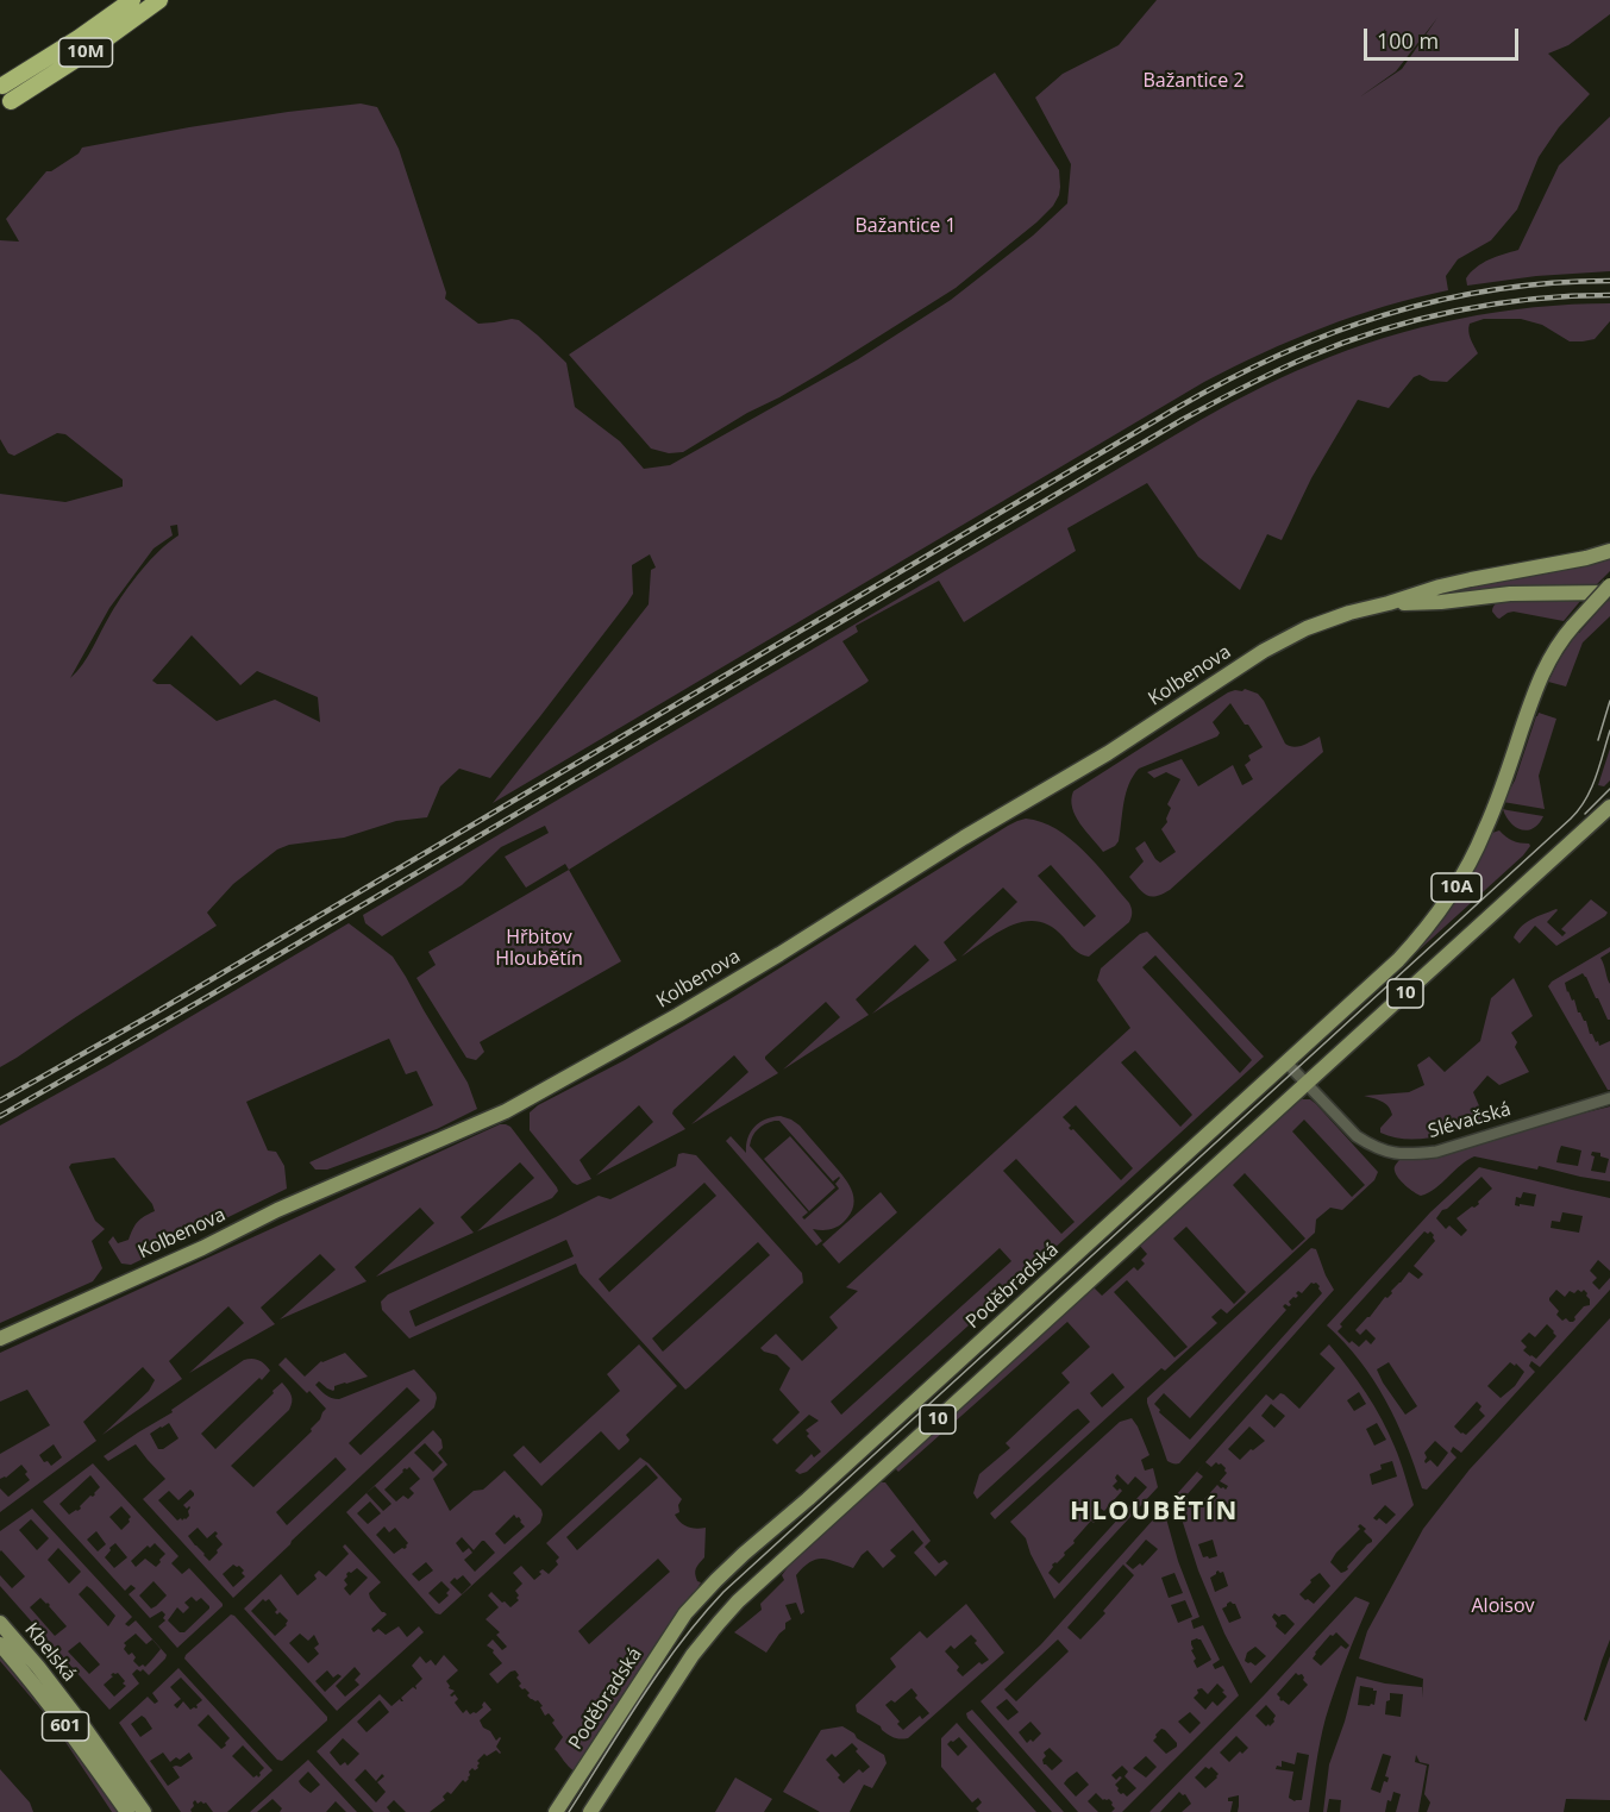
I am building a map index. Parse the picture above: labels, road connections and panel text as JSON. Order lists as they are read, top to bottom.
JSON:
{
  "streets": {
    "highway": ["10M"],
    "main road": [
      "Kolbenova",
      "10A",
      "10",
      "Poděbradská",
      "Kbelská",
      "601"
    ],
    "street": ["Slévačská"]
  },
  "crossings": [
    ["10", "Slévačská"],
    ["Slévačská", "Poděbradská"]
  ],
  "districts": ["HLOUBĚTÍN"],
  "parks": [
    "Bažantice 2",
    "Bažantice 1",
    "Hřbitov Hloubětín",
    "Aloisov"
  ],
  "scale_bar": "100 m"
}
